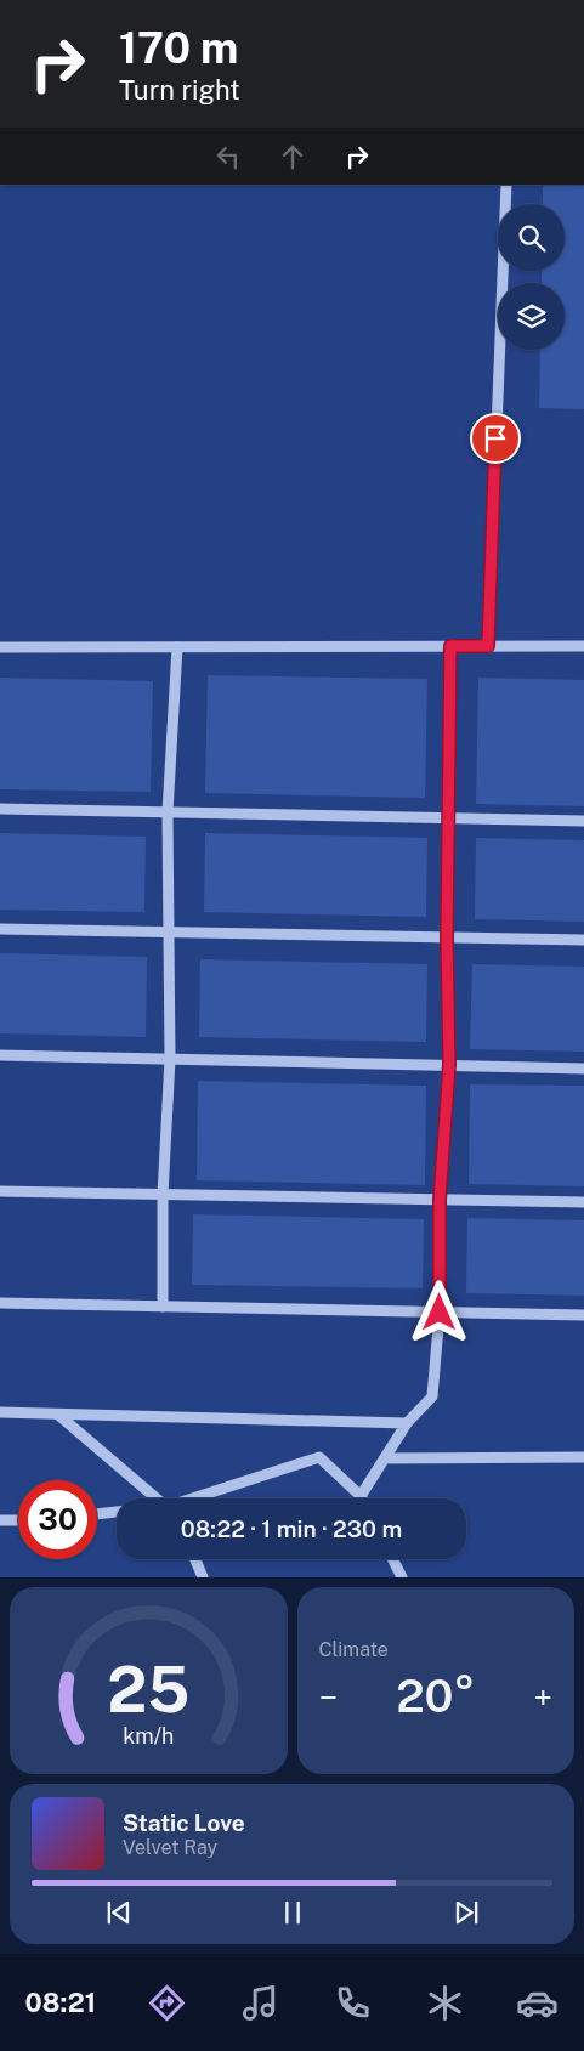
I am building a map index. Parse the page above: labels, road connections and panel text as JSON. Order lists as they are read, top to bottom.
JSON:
{
  "page": {
    "turn": ["170 m", "Turn right"],
    "limit": "30",
    "trip": "08:22 · 1 min · 230 m",
    "tile": "Climate",
    "heat": ["−", "20°", "+"],
    "song": ["Static Love", "Velvet Ray"],
    "tabs": "08:21",
    "gauge": ["25", "km/h"]
  }
}
